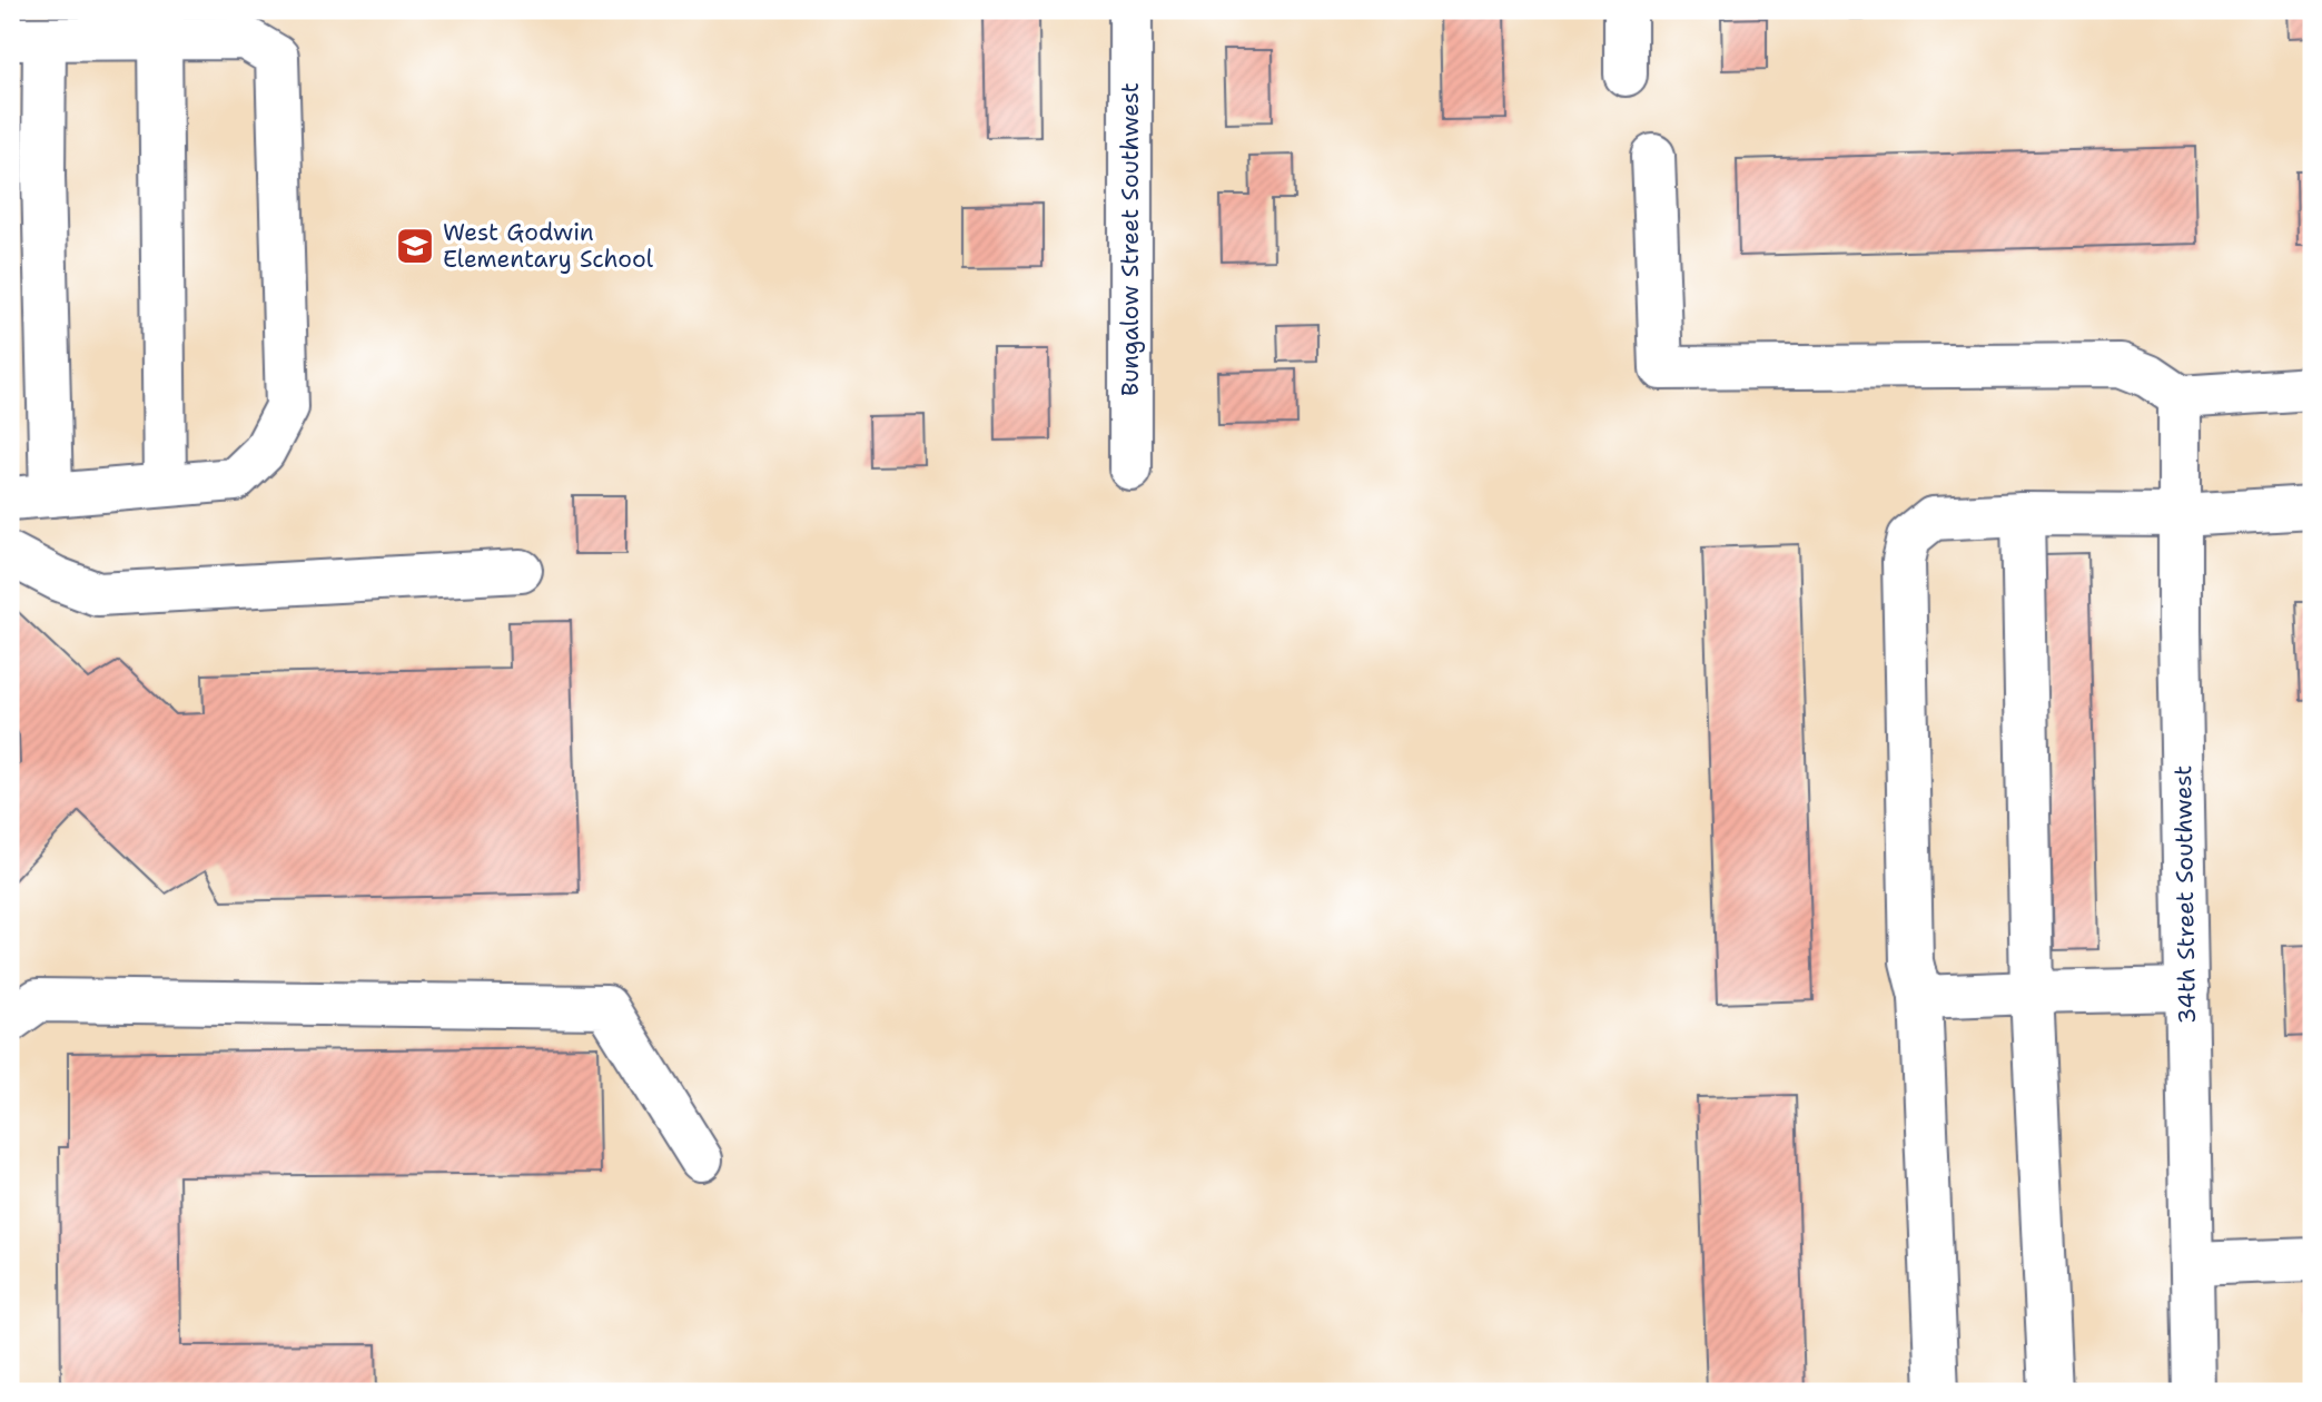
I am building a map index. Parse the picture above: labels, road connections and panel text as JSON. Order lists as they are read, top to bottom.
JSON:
{
  "streets": {
    "street": ["Bungalow Street Southwest", "34th Street Southwest"]
  },
  "places": {
    "school or university": ["West Godwin Elementary School"]
  }
}
